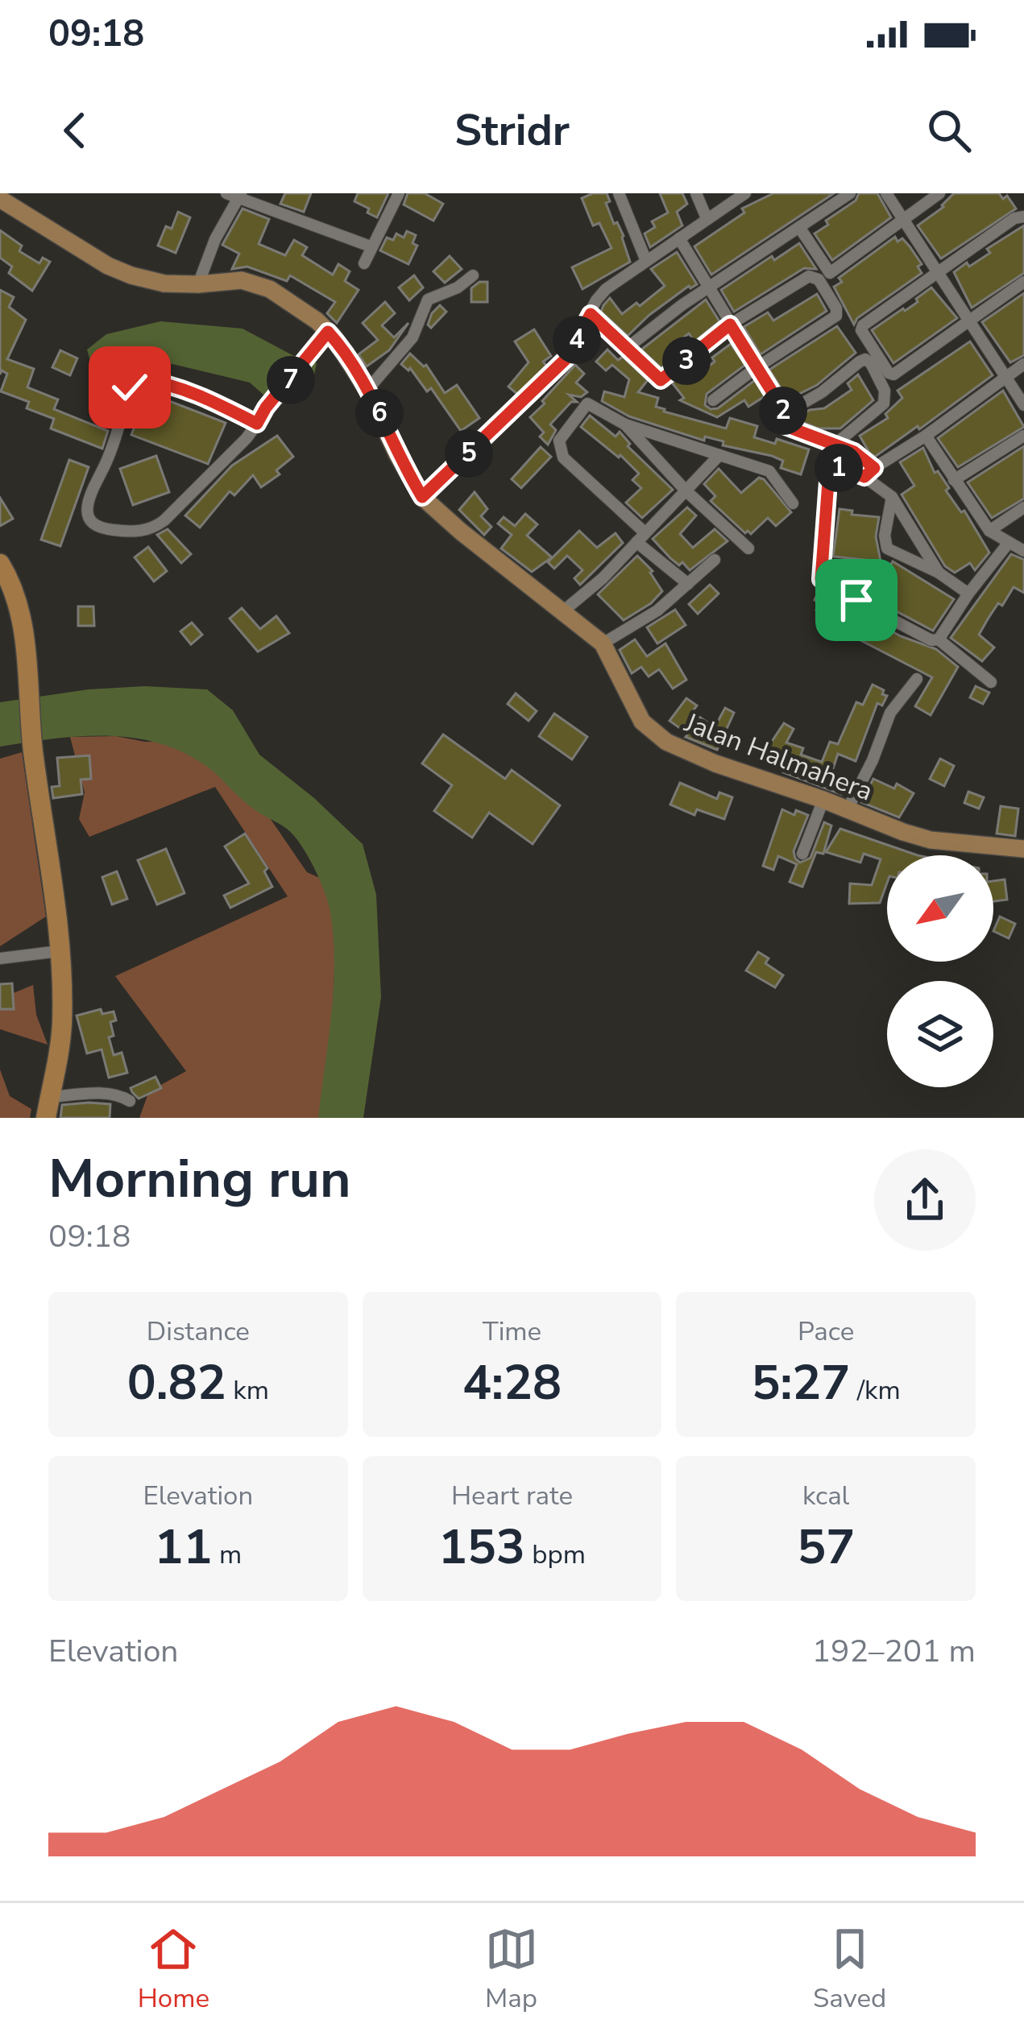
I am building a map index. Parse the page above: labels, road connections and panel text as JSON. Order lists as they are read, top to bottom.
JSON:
{
  "streets": {
    "main road": ["Jalan Halmahera"]
  },
  "north": "bottom left",
  "page": {
    "status": "09:18",
    "header": "Stridr",
    "pins": [
      "4",
      "3",
      "7",
      "2",
      "6",
      "5",
      "1"
    ],
    "heading": ["Morning run", "09:18"],
    "stats": [
      ["Distance", "0.82 km"],
      ["Time", "4:28"],
      ["Pace", "5:27 /km"],
      ["Elevation", "11 m"],
      ["Heart rate", "153 bpm"],
      ["kcal", "57"]
    ],
    "chart": ["Elevation", "192–201 m"],
    "tabs": ["Home", "Map", "Saved"]
  }
}
